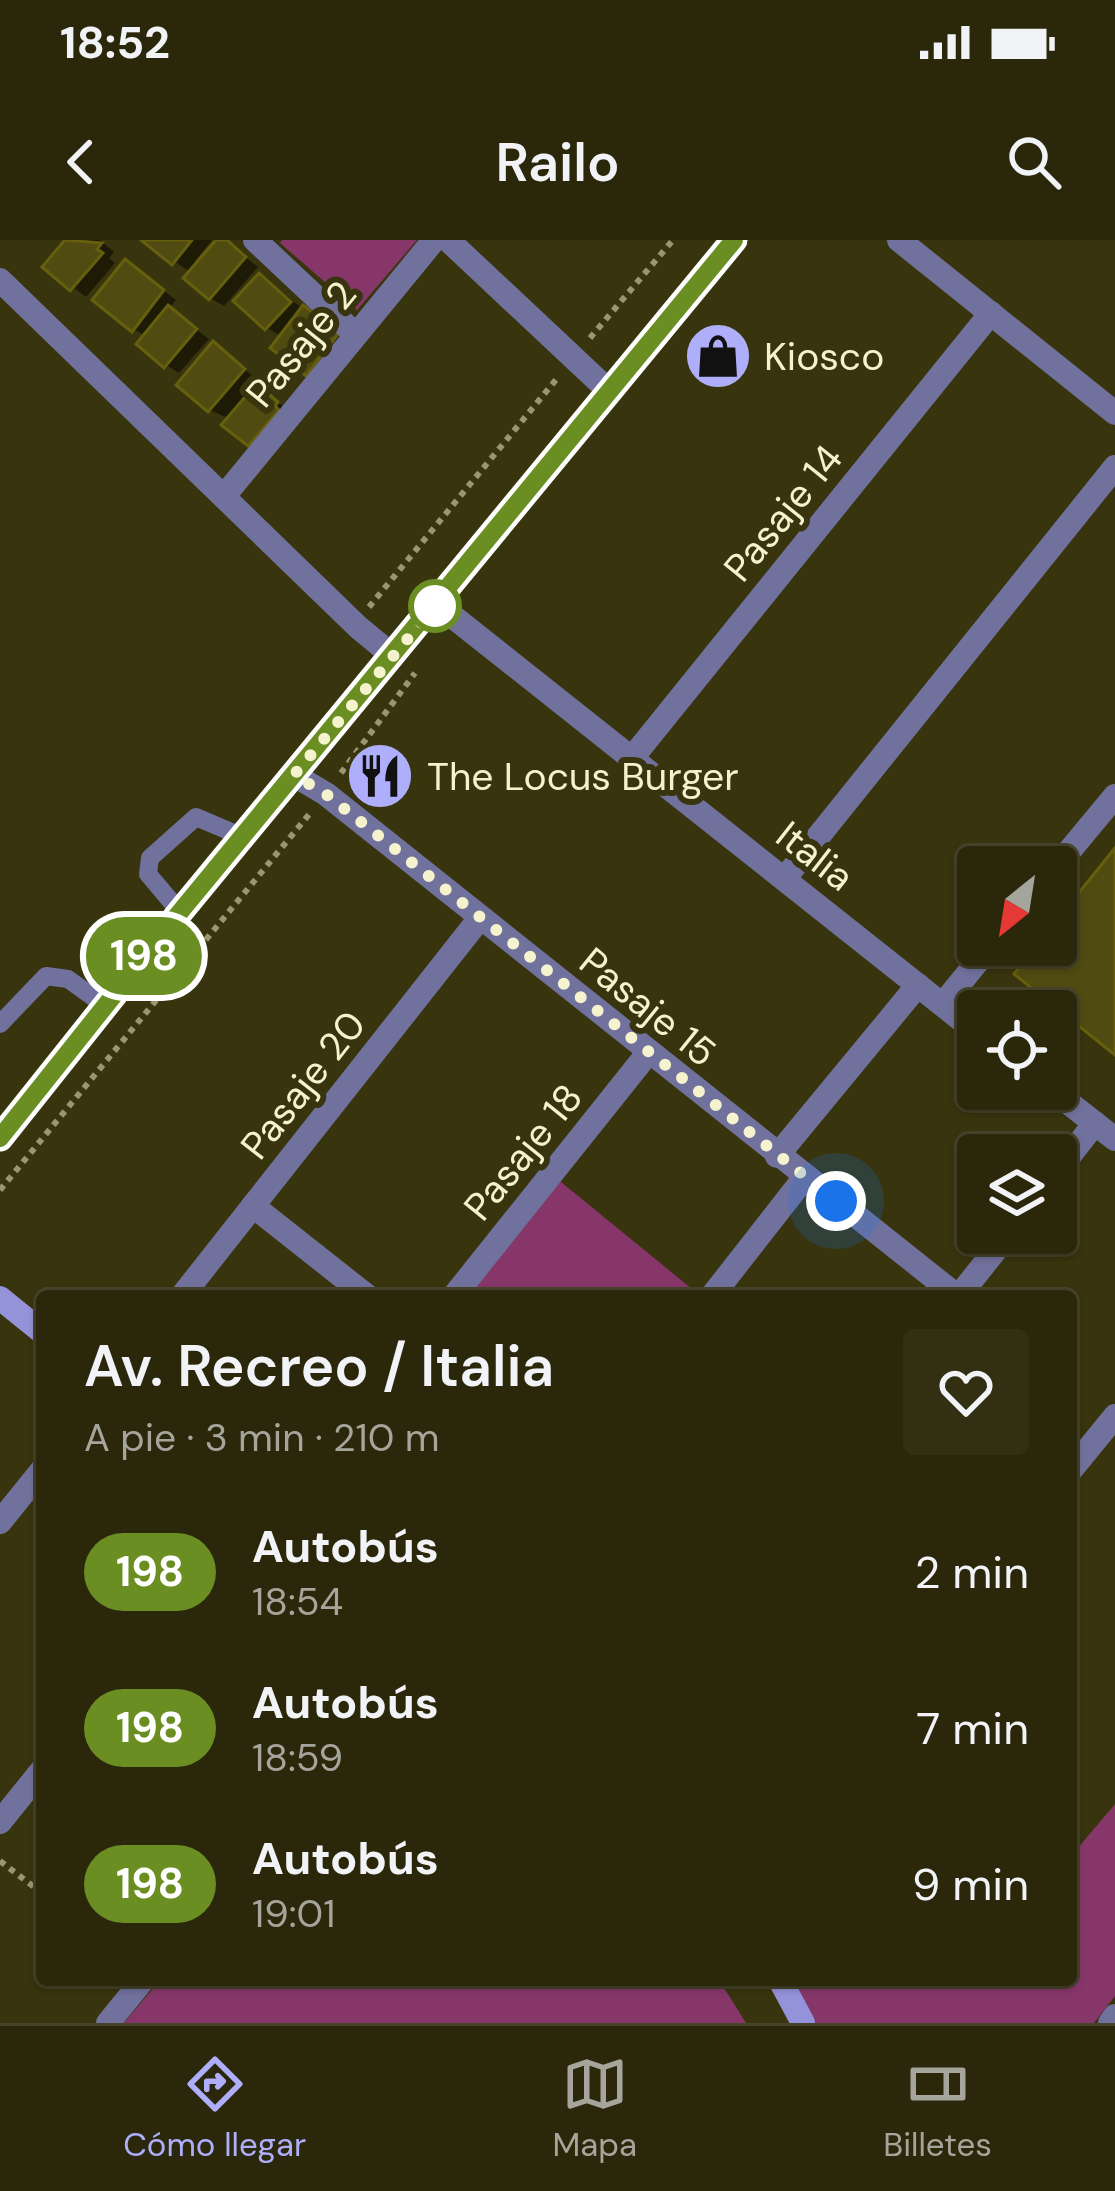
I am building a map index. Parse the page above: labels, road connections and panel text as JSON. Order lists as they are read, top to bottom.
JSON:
{
  "streets": {
    "street": [
      "Pasaje 2",
      "Pasaje 14",
      "Italia",
      "Pasaje 15",
      "Pasaje 20",
      "Pasaje 18"
    ]
  },
  "crossings": [
    ["Pasaje 14", "Italia"],
    ["Pasaje 15", "Pasaje 20"],
    ["Pasaje 15", "Pasaje 18"]
  ],
  "places": {
    "shop": ["Kiosco"],
    "restaurant": ["The Locus Burger"]
  },
  "lines": ["bus line 198"],
  "north": "bottom left",
  "page": {
    "status": "18:52",
    "header": "Railo",
    "on_map": "198",
    "heading": ["Av. Recreo / Italia", "A pie · 3 min · 210 m"],
    "list": [
      {
        "mark": "198",
        "name": "Autobús",
        "note": "18:54",
        "value": "2 min"
      },
      {
        "mark": "198",
        "name": "Autobús",
        "note": "18:59",
        "value": "7 min"
      },
      {
        "mark": "198",
        "name": "Autobús",
        "note": "19:01",
        "value": "9 min"
      }
    ],
    "tabs": ["Cómo llegar", "Mapa", "Billetes"]
  }
}
